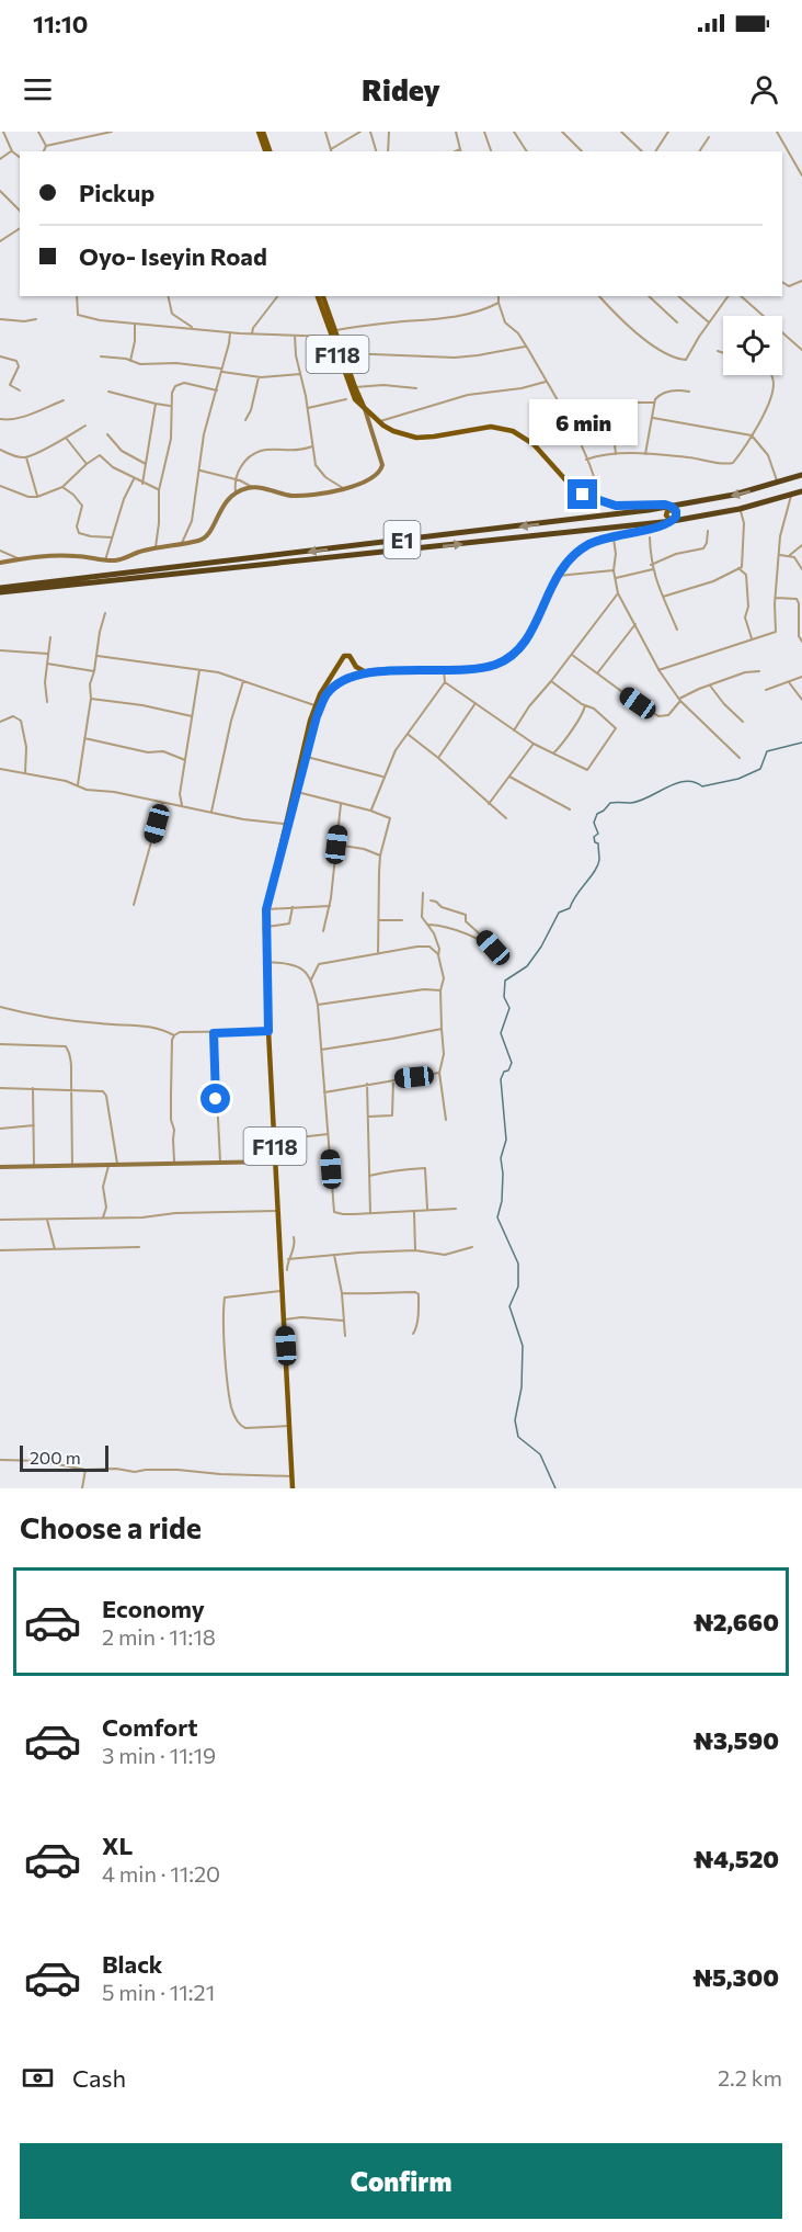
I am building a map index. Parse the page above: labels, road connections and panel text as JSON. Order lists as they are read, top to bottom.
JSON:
{
  "streets": {
    "highway": ["E1"],
    "main road": ["F118"]
  },
  "crossings": [
    ["F118", "E1"]
  ],
  "scale_bar": "200 m",
  "page": {
    "status": "11:10",
    "header": "Ridey",
    "banner": ["Pickup", "Oyo- Iseyin Road"],
    "bubble": "6 min",
    "scale": "200 m",
    "heading": "Choose a ride",
    "list": [
      {
        "name": "Economy",
        "note": "2 min · 11:18",
        "value": "₦2,660"
      },
      {
        "name": "Comfort",
        "note": "3 min · 11:19",
        "value": "₦3,590"
      },
      {
        "name": "XL",
        "note": "4 min · 11:20",
        "value": "₦4,520"
      },
      {
        "name": "Black",
        "note": "5 min · 11:21",
        "value": "₦5,300"
      }
    ],
    "pay": ["Cash", "2.2 km"],
    "buttons": "Confirm"
  }
}
